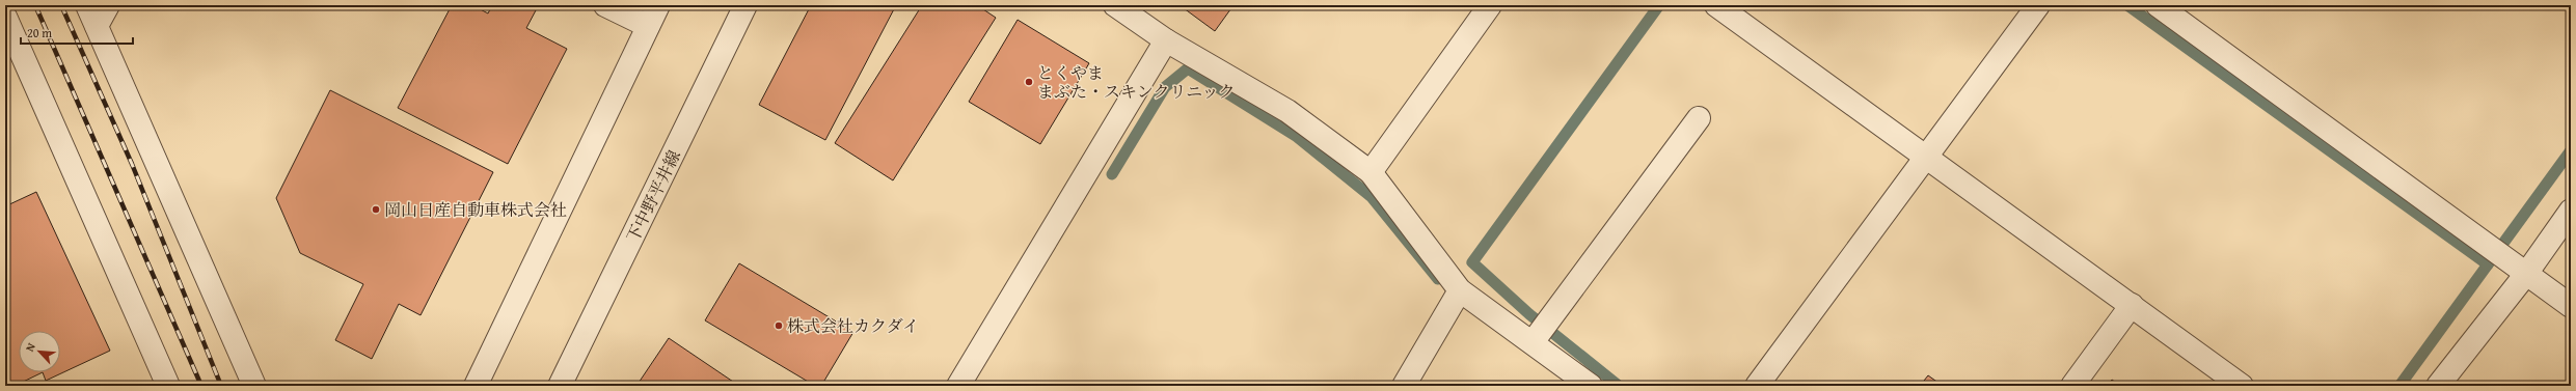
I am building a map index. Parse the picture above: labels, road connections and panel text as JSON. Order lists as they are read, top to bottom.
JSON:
{
  "streets": {
    "street": ["下中野平井線"]
  },
  "places": ["とくやま まぶた・スキンクリニック", "岡山日産自動車株式会社", "株式会社カクダイ"],
  "scale_bar": "20 m",
  "north": "top left"
}
